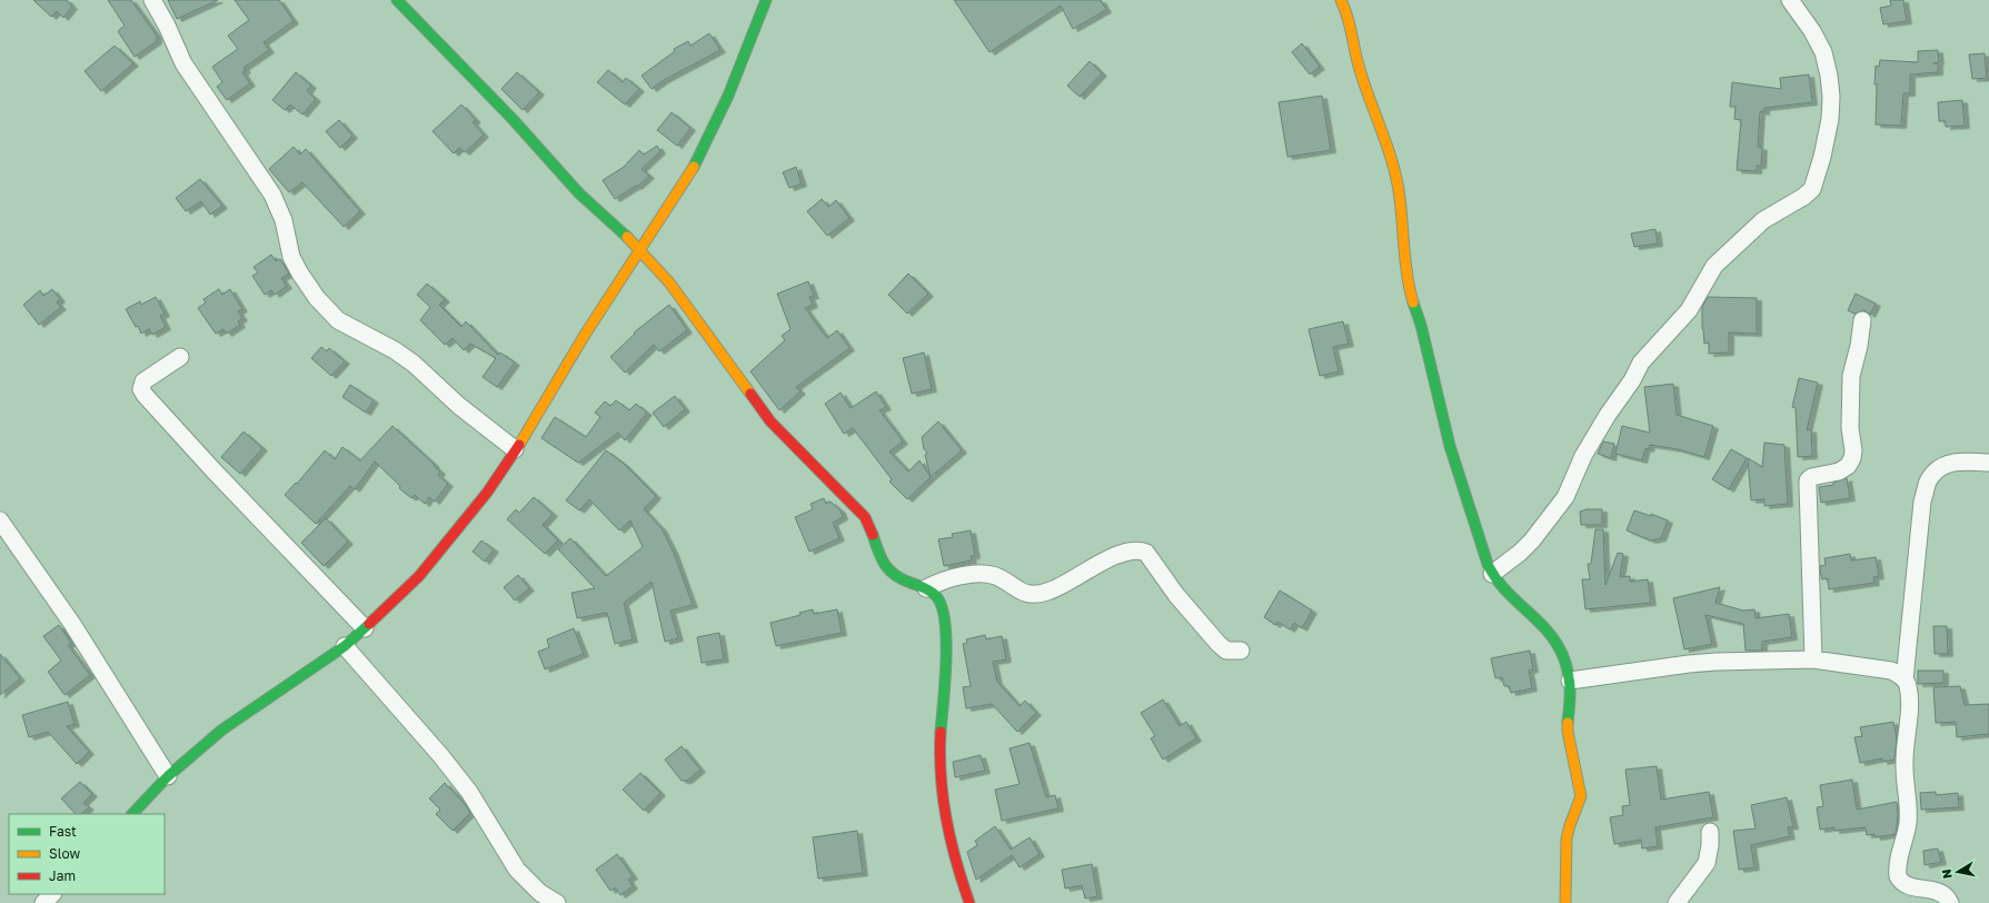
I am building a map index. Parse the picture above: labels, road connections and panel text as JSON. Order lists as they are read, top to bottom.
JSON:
{
  "legend": ["Fast", "Slow", "Jam"],
  "north": "left"
}
